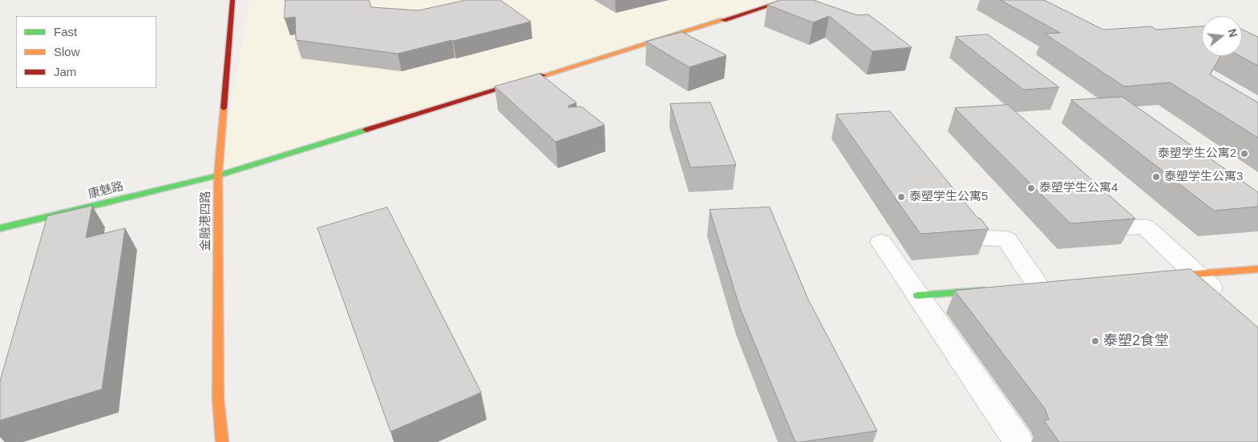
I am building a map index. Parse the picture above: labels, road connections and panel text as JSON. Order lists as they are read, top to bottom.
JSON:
{
  "streets": {
    "street": ["康魅路", "金融港四路"]
  },
  "crossings": [
    ["康魅路", "金融港四路"]
  ],
  "places": [
    "泰塑学生公寓2",
    "泰塑学生公寓3",
    "泰塑学生公寓4",
    "泰塑学生公寓5",
    "泰塑2食堂"
  ],
  "legend": ["Fast", "Slow", "Jam"],
  "north": "right"
}
